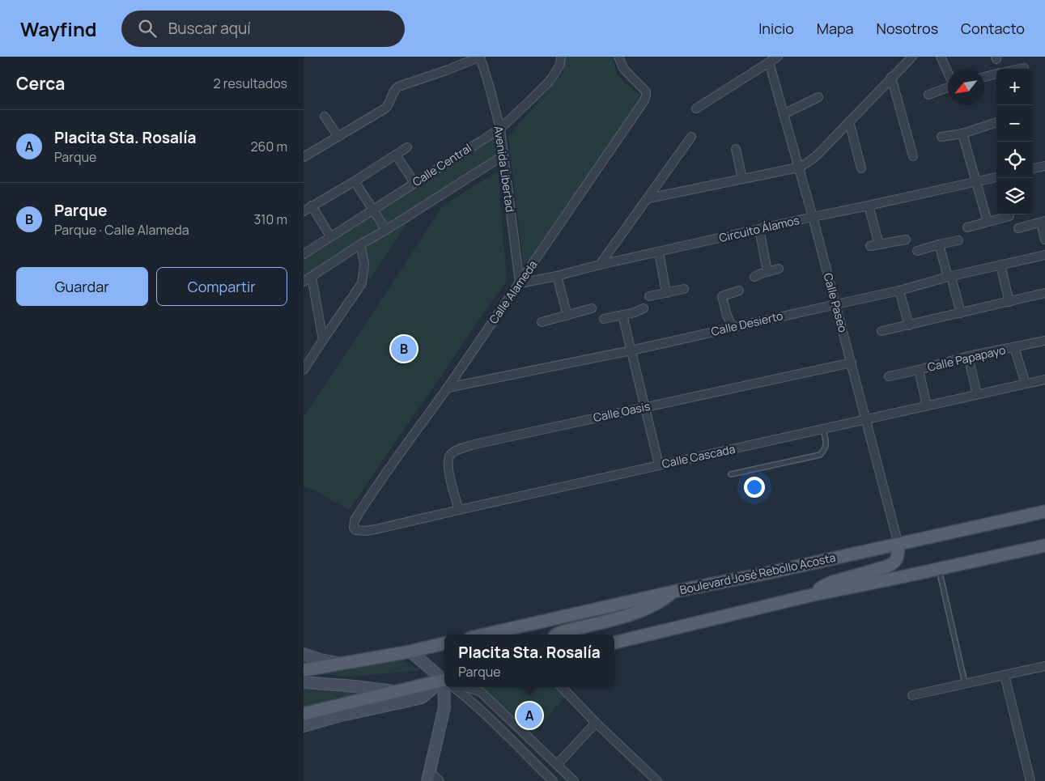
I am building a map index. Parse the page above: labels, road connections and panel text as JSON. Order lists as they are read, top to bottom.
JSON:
{
  "streets": {
    "main road": ["Boulevard José Rebollo Acosta"],
    "street": [
      "Calle Central",
      "Avenida Libertad",
      "Circuito Álamos",
      "Calle Alameda",
      "Calle Paseo",
      "Calle Desierto",
      "Calle Papapayo",
      "Calle Oasis",
      "Calle Cascada"
    ]
  },
  "crossings": [
    ["Calle Central", "Avenida Libertad"],
    ["Avenida Libertad", "Circuito Álamos"],
    ["Avenida Libertad", "Calle Alameda"],
    ["Circuito Álamos", "Calle Alameda"],
    ["Circuito Álamos", "Calle Paseo"],
    ["Calle Alameda", "Calle Desierto"],
    ["Calle Alameda", "Calle Cascada"],
    ["Calle Paseo", "Calle Desierto"],
    ["Calle Paseo", "Calle Oasis"],
    ["Calle Paseo", "Calle Cascada"],
    ["Calle Paseo", "Boulevard José Rebollo Acosta"],
    ["Calle Oasis", "Calle Cascada"]
  ],
  "north": "bottom left",
  "page": {
    "header": "Wayfind",
    "search": "Buscar aquí",
    "nav": [
      "Inicio",
      "Mapa",
      "Nosotros",
      "Contacto"
    ],
    "heading": ["Cerca", "2 resultados"],
    "map_buttons": ["+", "−"],
    "list": [
      {
        "mark": "A",
        "name": "Placita Sta. Rosalía",
        "note": "Parque",
        "value": "260 m"
      },
      {
        "mark": "B",
        "name": "Parque",
        "note": "Parque · Calle Alameda",
        "value": "310 m"
      }
    ],
    "buttons": ["Guardar", "Compartir"],
    "pins": ["B", "A"],
    "popup": ["Placita Sta. Rosalía", "Parque"]
  }
}
